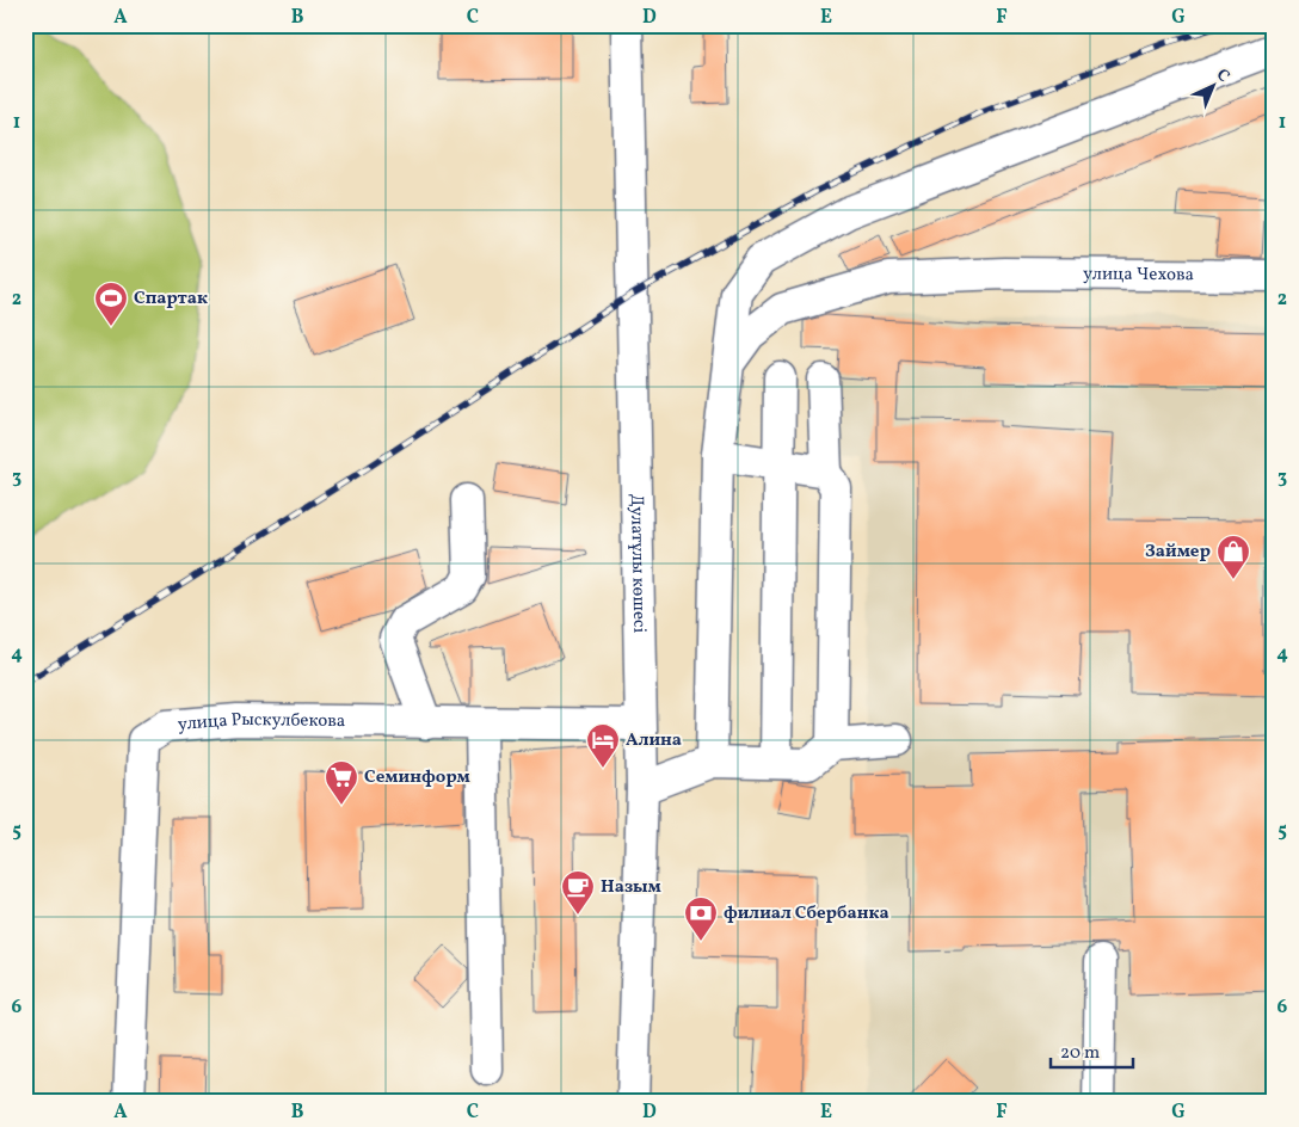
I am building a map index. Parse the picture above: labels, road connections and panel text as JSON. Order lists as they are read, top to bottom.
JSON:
{
  "streets": {
    "street": ["улица Чехова", "Дулатұлы көшесі", "улица Рыскулбекова"]
  },
  "crossings": [
    ["Дулатұлы көшесі", "улица Рыскулбекова"]
  ],
  "places": {
    "sports": ["Спартак"],
    "shop": ["Займер"],
    "hotel": ["Алина"],
    "supermarket": ["Семинформ"],
    "cafe": ["Назым"],
    "bank": ["филиал Сбербанка"]
  },
  "scale_bar": "20 m",
  "north": "top right",
  "grid": {
    "columns": [
      "A",
      "B",
      "C",
      "D",
      "E",
      "F",
      "G"
    ],
    "rows": [
      "1",
      "2",
      "3",
      "4",
      "5",
      "6"
    ]
  }
}
